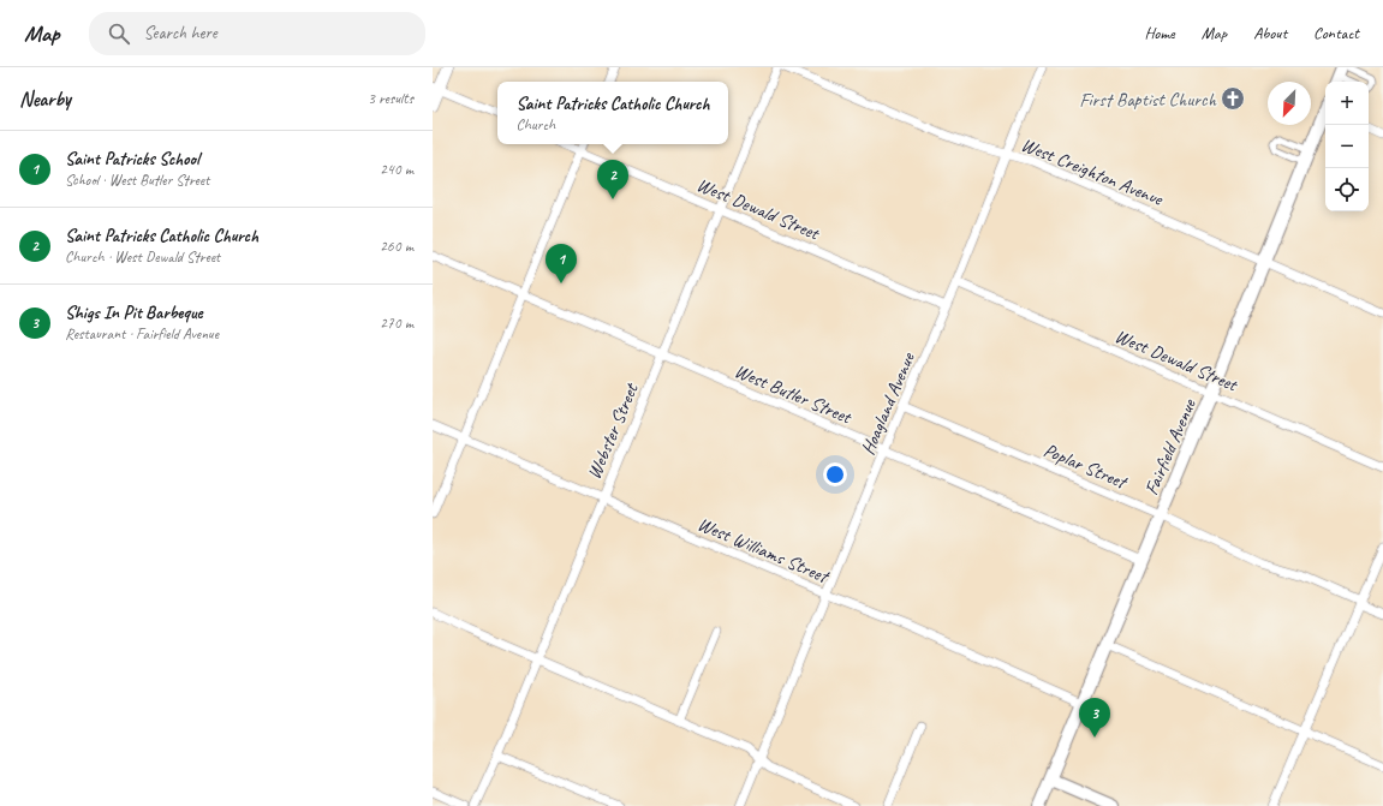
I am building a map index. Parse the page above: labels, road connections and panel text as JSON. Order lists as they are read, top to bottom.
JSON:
{
  "streets": {
    "main road": ["Fairfield Avenue"],
    "street": [
      "West Creighton Avenue",
      "West Dewald Street",
      "West Butler Street",
      "Hoagland Avenue",
      "Webster Street",
      "Poplar Street",
      "West Williams Street"
    ]
  },
  "crossings": [
    ["West Creighton Avenue", "Hoagland Avenue"],
    ["West Creighton Avenue", "Fairfield Avenue"],
    ["West Dewald Street", "Hoagland Avenue"],
    ["West Dewald Street", "Webster Street"],
    ["West Dewald Street", "Fairfield Avenue"],
    ["West Butler Street", "Hoagland Avenue"],
    ["West Butler Street", "Webster Street"],
    ["West Butler Street", "Fairfield Avenue"],
    ["Hoagland Avenue", "Poplar Street"],
    ["Hoagland Avenue", "West Williams Street"],
    ["Webster Street", "West Williams Street"],
    ["Fairfield Avenue", "Poplar Street"],
    ["Fairfield Avenue", "West Williams Street"]
  ],
  "places": {
    "church": ["First Baptist Church"]
  },
  "north": "bottom left",
  "page": {
    "header": "Map",
    "search": "Search here",
    "nav": [
      "Home",
      "Map",
      "About",
      "Contact"
    ],
    "heading": ["Nearby", "3 results"],
    "map_buttons": ["+", "−"],
    "popup": ["Saint Patricks Catholic Church", "Church"],
    "list": [
      {
        "mark": "1",
        "name": "Saint Patricks School",
        "note": "School · West Butler Street",
        "value": "240 m"
      },
      {
        "mark": "2",
        "name": "Saint Patricks Catholic Church",
        "note": "Church · West Dewald Street",
        "value": "260 m"
      },
      {
        "mark": "3",
        "name": "Shigs In Pit Barbeque",
        "note": "Restaurant · Fairfield Avenue",
        "value": "270 m"
      }
    ],
    "pins": ["2", "1", "3"]
  }
}
